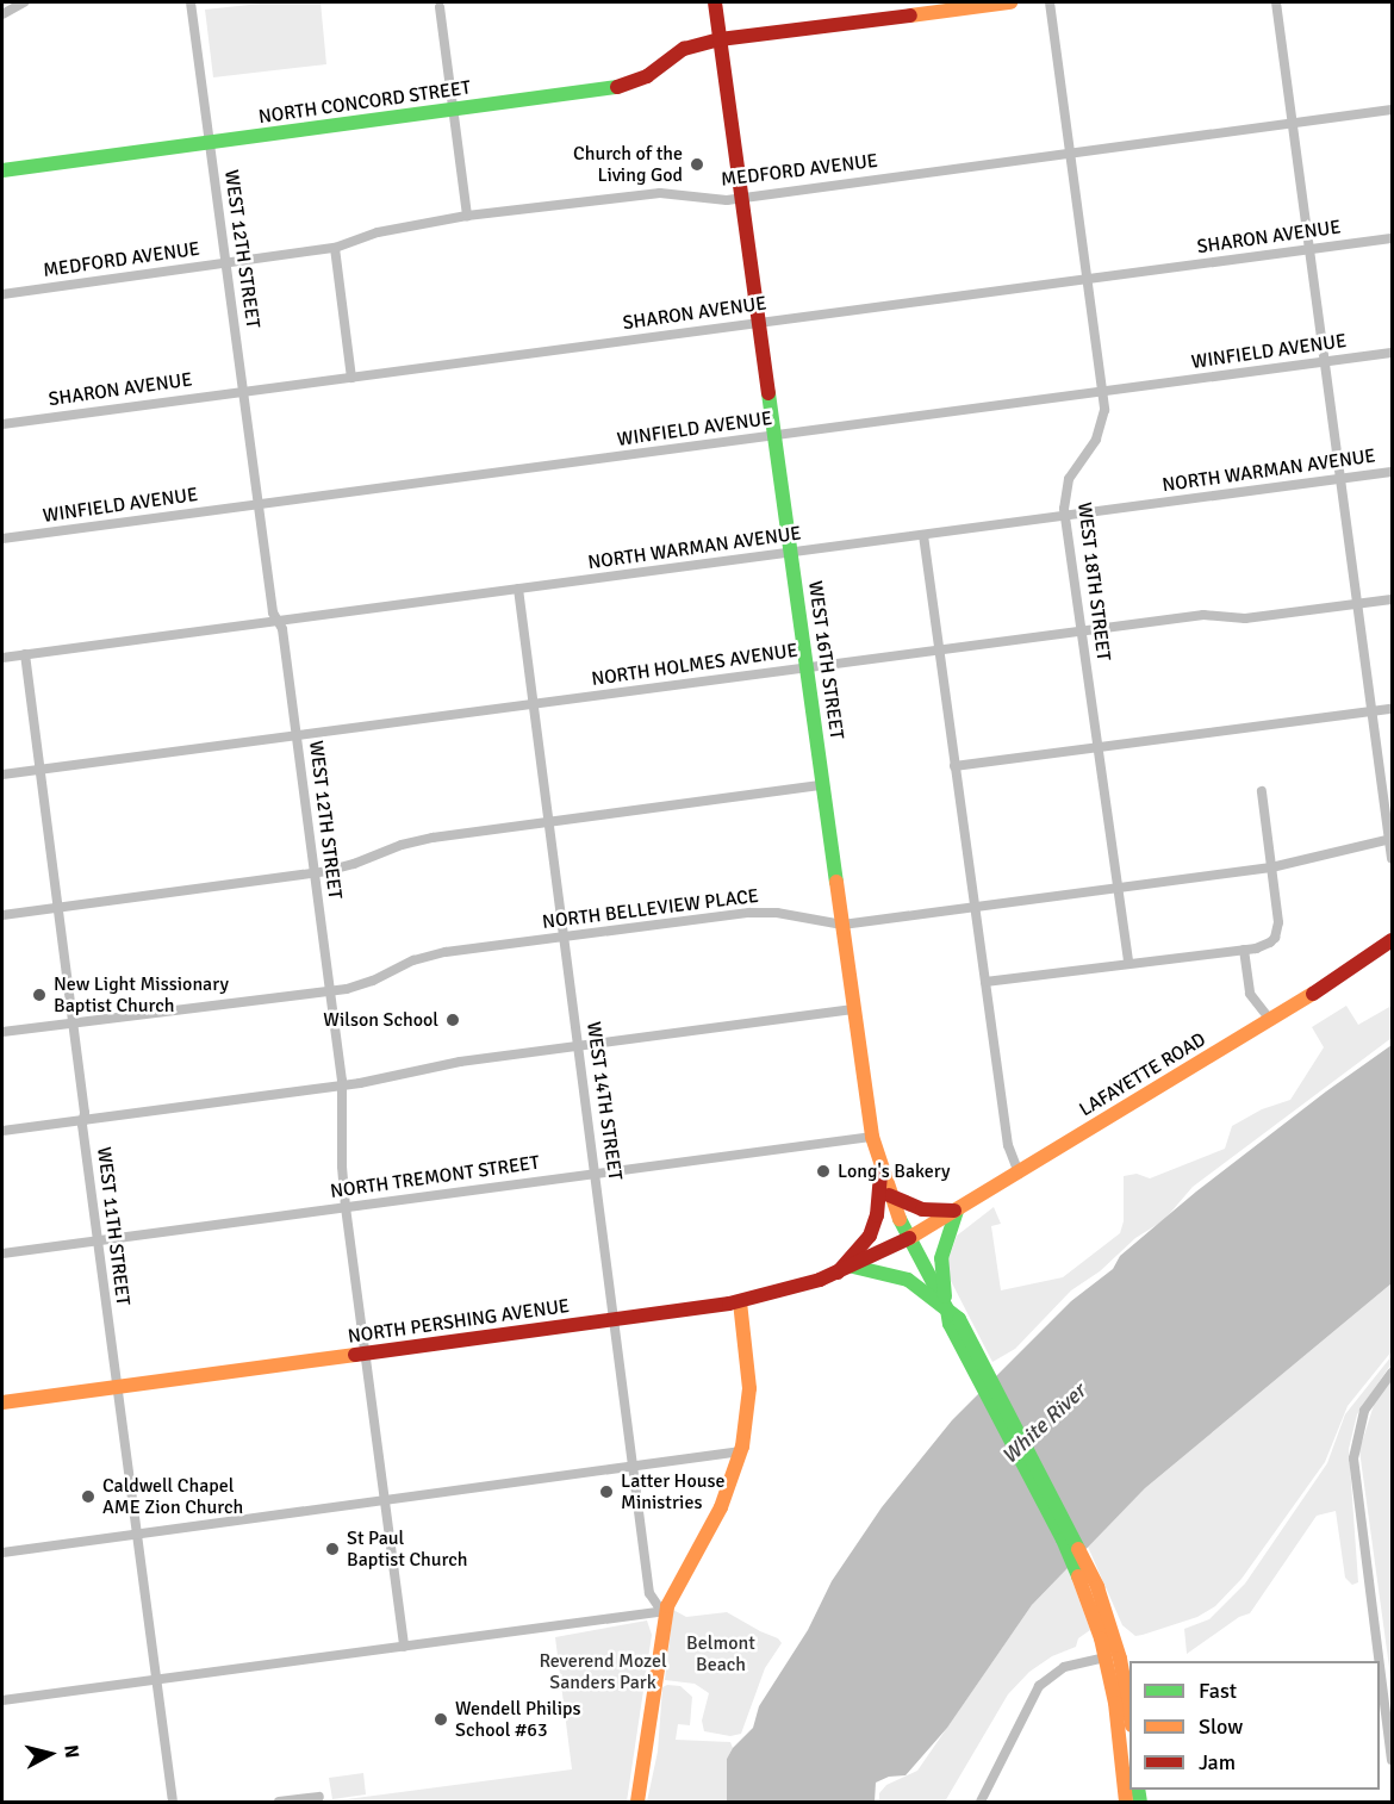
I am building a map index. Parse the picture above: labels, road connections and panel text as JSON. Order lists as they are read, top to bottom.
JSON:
{
  "streets": {
    "main road": [
      "NORTH CONCORD STREET",
      "WEST 16TH STREET",
      "LAFAYETTE ROAD",
      "NORTH PERSHING AVENUE"
    ],
    "street": [
      "MEDFORD AVENUE",
      "SHARON AVENUE",
      "WEST 12TH STREET",
      "WINFIELD AVENUE",
      "NORTH WARMAN AVENUE",
      "WEST 18TH STREET",
      "NORTH HOLMES AVENUE",
      "NORTH BELLEVIEW PLACE",
      "WEST 14TH STREET",
      "NORTH TREMONT STREET",
      "WEST 11TH STREET"
    ]
  },
  "crossings": [
    ["NORTH CONCORD STREET", "WEST 12TH STREET"],
    ["NORTH CONCORD STREET", "WEST 16TH STREET"],
    ["MEDFORD AVENUE", "WEST 12TH STREET"],
    ["MEDFORD AVENUE", "WEST 18TH STREET"],
    ["MEDFORD AVENUE", "WEST 16TH STREET"],
    ["SHARON AVENUE", "WEST 12TH STREET"],
    ["SHARON AVENUE", "WEST 18TH STREET"],
    ["SHARON AVENUE", "WEST 16TH STREET"],
    ["WEST 12TH STREET", "WINFIELD AVENUE"],
    ["WEST 12TH STREET", "NORTH WARMAN AVENUE"],
    ["WEST 12TH STREET", "NORTH HOLMES AVENUE"],
    ["WEST 12TH STREET", "NORTH BELLEVIEW PLACE"],
    ["WEST 12TH STREET", "NORTH TREMONT STREET"],
    ["WEST 12TH STREET", "NORTH PERSHING AVENUE"],
    ["WINFIELD AVENUE", "WEST 18TH STREET"],
    ["WINFIELD AVENUE", "WEST 16TH STREET"],
    ["NORTH WARMAN AVENUE", "WEST 18TH STREET"],
    ["NORTH WARMAN AVENUE", "WEST 16TH STREET"],
    ["NORTH WARMAN AVENUE", "WEST 14TH STREET"],
    ["NORTH WARMAN AVENUE", "WEST 11TH STREET"],
    ["WEST 18TH STREET", "NORTH HOLMES AVENUE"],
    ["WEST 18TH STREET", "NORTH BELLEVIEW PLACE"],
    ["WEST 16TH STREET", "NORTH HOLMES AVENUE"],
    ["WEST 16TH STREET", "NORTH BELLEVIEW PLACE"],
    ["WEST 16TH STREET", "LAFAYETTE ROAD"],
    ["WEST 16TH STREET", "NORTH TREMONT STREET"],
    ["WEST 16TH STREET", "NORTH PERSHING AVENUE"],
    ["NORTH HOLMES AVENUE", "WEST 14TH STREET"],
    ["NORTH HOLMES AVENUE", "WEST 11TH STREET"],
    ["NORTH BELLEVIEW PLACE", "WEST 14TH STREET"],
    ["NORTH BELLEVIEW PLACE", "WEST 11TH STREET"],
    ["LAFAYETTE ROAD", "NORTH PERSHING AVENUE"],
    ["WEST 14TH STREET", "NORTH TREMONT STREET"],
    ["WEST 14TH STREET", "NORTH PERSHING AVENUE"],
    ["NORTH TREMONT STREET", "WEST 11TH STREET"],
    ["WEST 11TH STREET", "NORTH PERSHING AVENUE"]
  ],
  "water": ["White River"],
  "parks": ["Belmont Beach", "Reverend Mozel Sanders Park"],
  "places": [
    "Church of the Living God",
    "New Light Missionary Baptist Church",
    "Wilson School",
    "Long's Bakery",
    "Latter House Ministries",
    "Caldwell Chapel AME Zion Church",
    "St Paul Baptist Church",
    "Wendell Philips School #63"
  ],
  "legend": ["Fast", "Slow", "Jam"],
  "north": "right"
}
